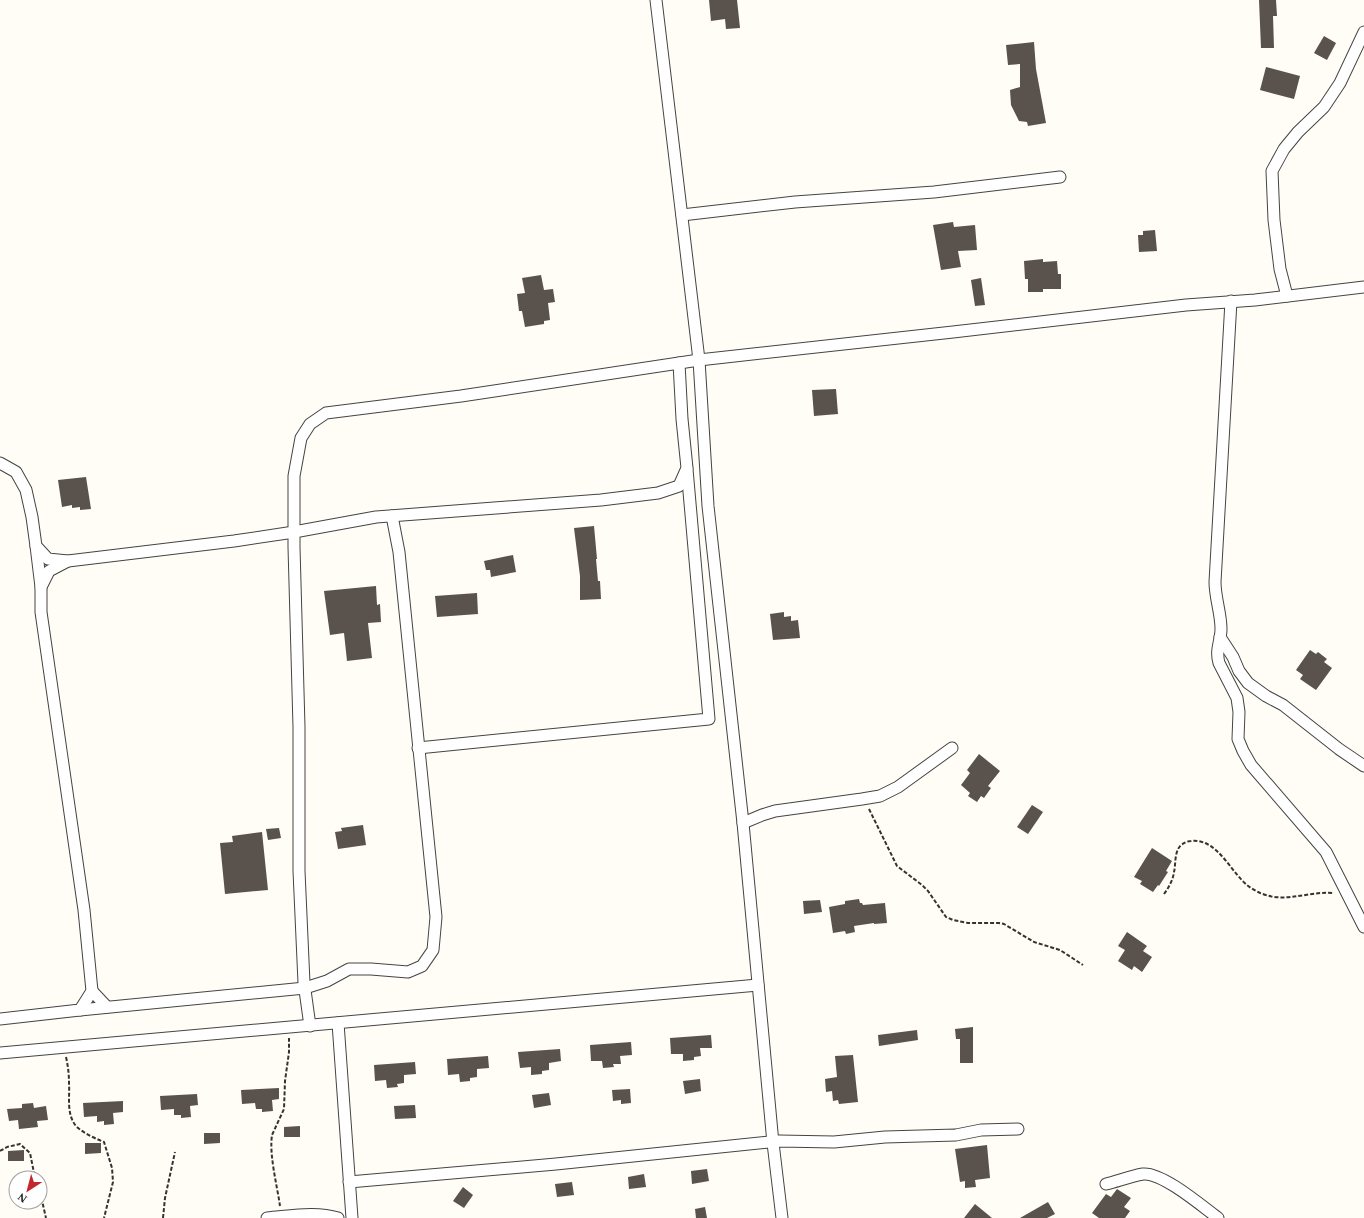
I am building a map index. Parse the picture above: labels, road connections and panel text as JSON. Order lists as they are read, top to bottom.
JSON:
{
  "north": "bottom left"
}
